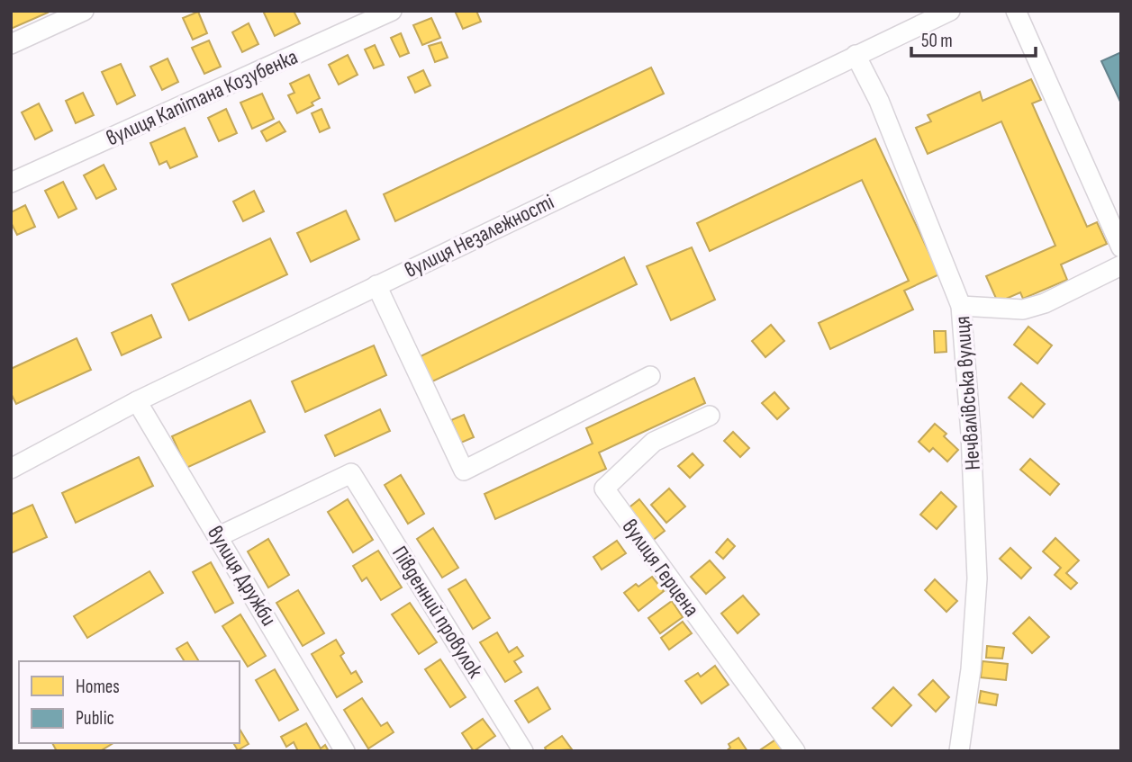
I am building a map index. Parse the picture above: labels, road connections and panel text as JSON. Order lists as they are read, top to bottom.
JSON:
{
  "streets": {
    "street": [
      "вулиця Капітана Козубенка",
      "вулиця Незалежності",
      "Нечвалівська вулиця",
      "вулиця Герцена",
      "вулиця Дружби",
      "Південний провулок"
    ]
  },
  "crossings": [
    ["вулиця Незалежності", "Нечвалівська вулиця"],
    ["вулиця Незалежності", "вулиця Дружби"],
    ["вулиця Дружби", "Південний провулок"]
  ],
  "legend": ["Homes", "Public"],
  "scale_bar": "50 m"
}
